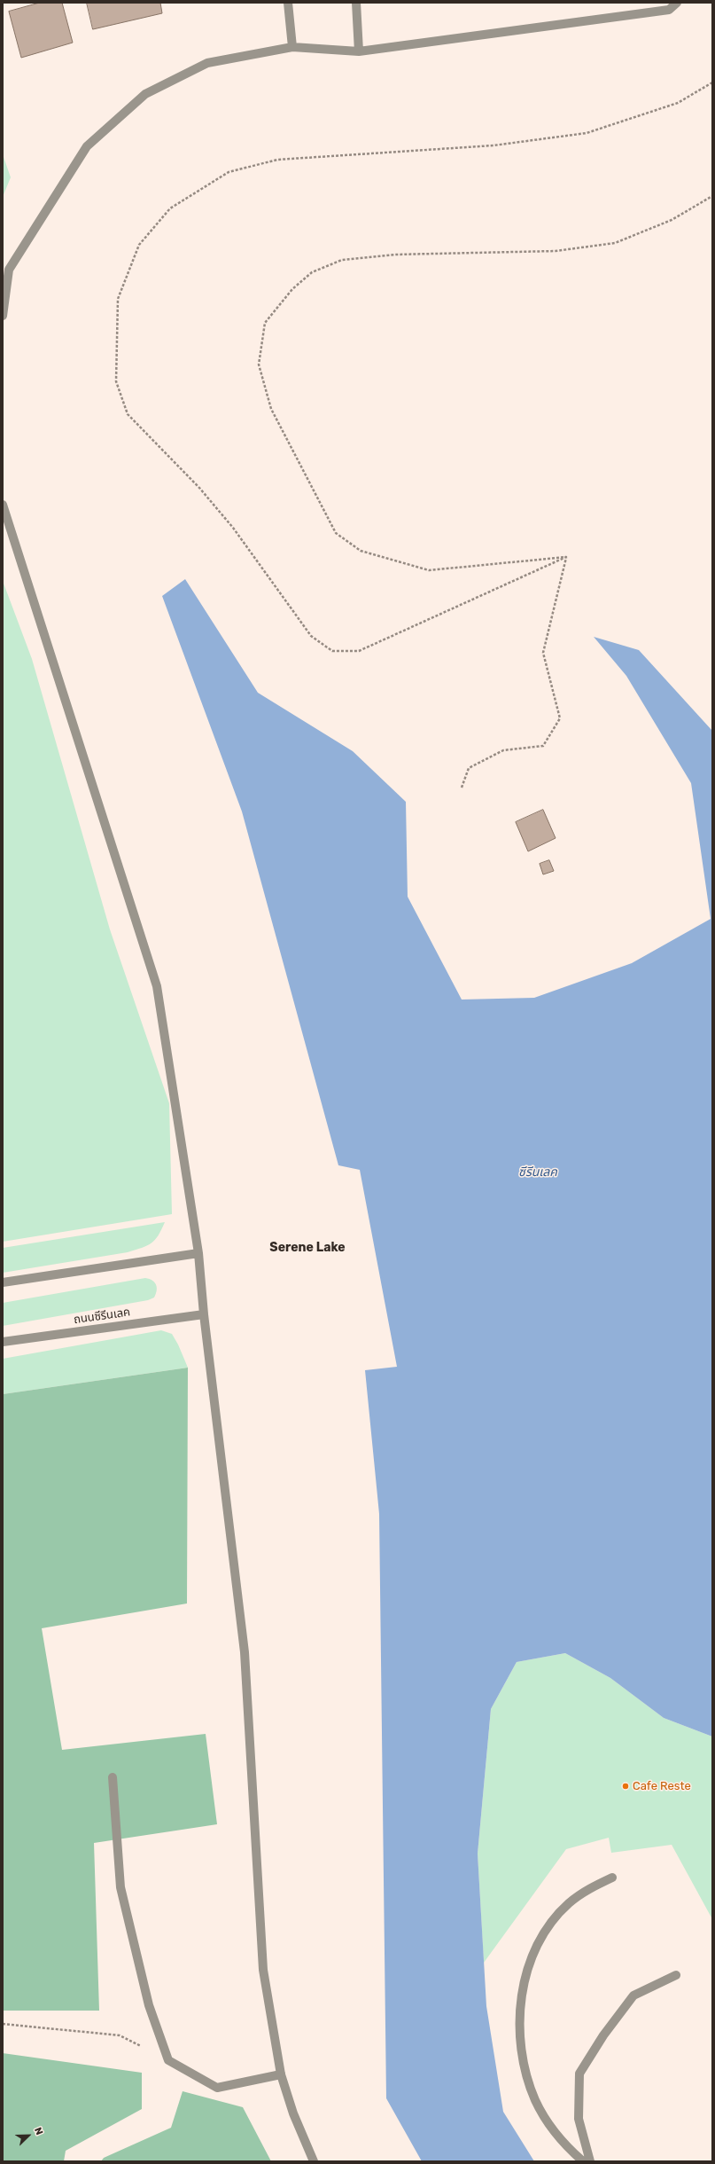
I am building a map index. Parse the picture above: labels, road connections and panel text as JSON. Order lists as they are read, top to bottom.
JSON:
{
  "streets": {
    "street": ["ถนนซีรีนเลค"]
  },
  "districts": ["Serene Lake"],
  "water": ["ซีรีนเลค"],
  "places": ["Cafe Reste"],
  "north": "top right"
}
